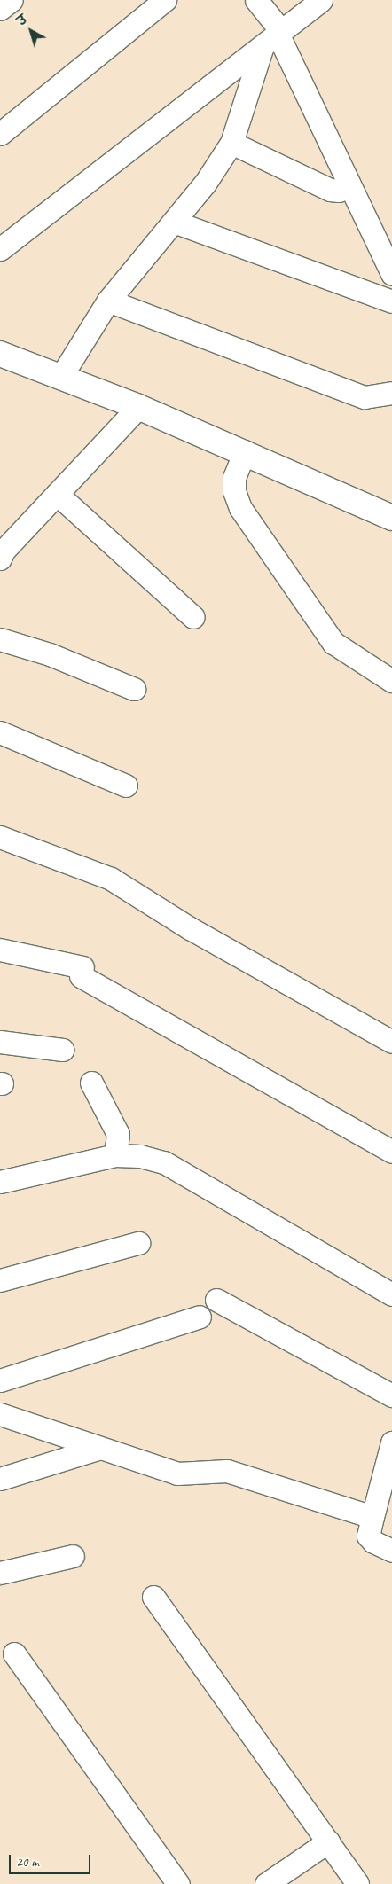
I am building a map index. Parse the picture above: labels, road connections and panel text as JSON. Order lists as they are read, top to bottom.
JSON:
{
  "scale_bar": "20 m",
  "north": "top left"
}
